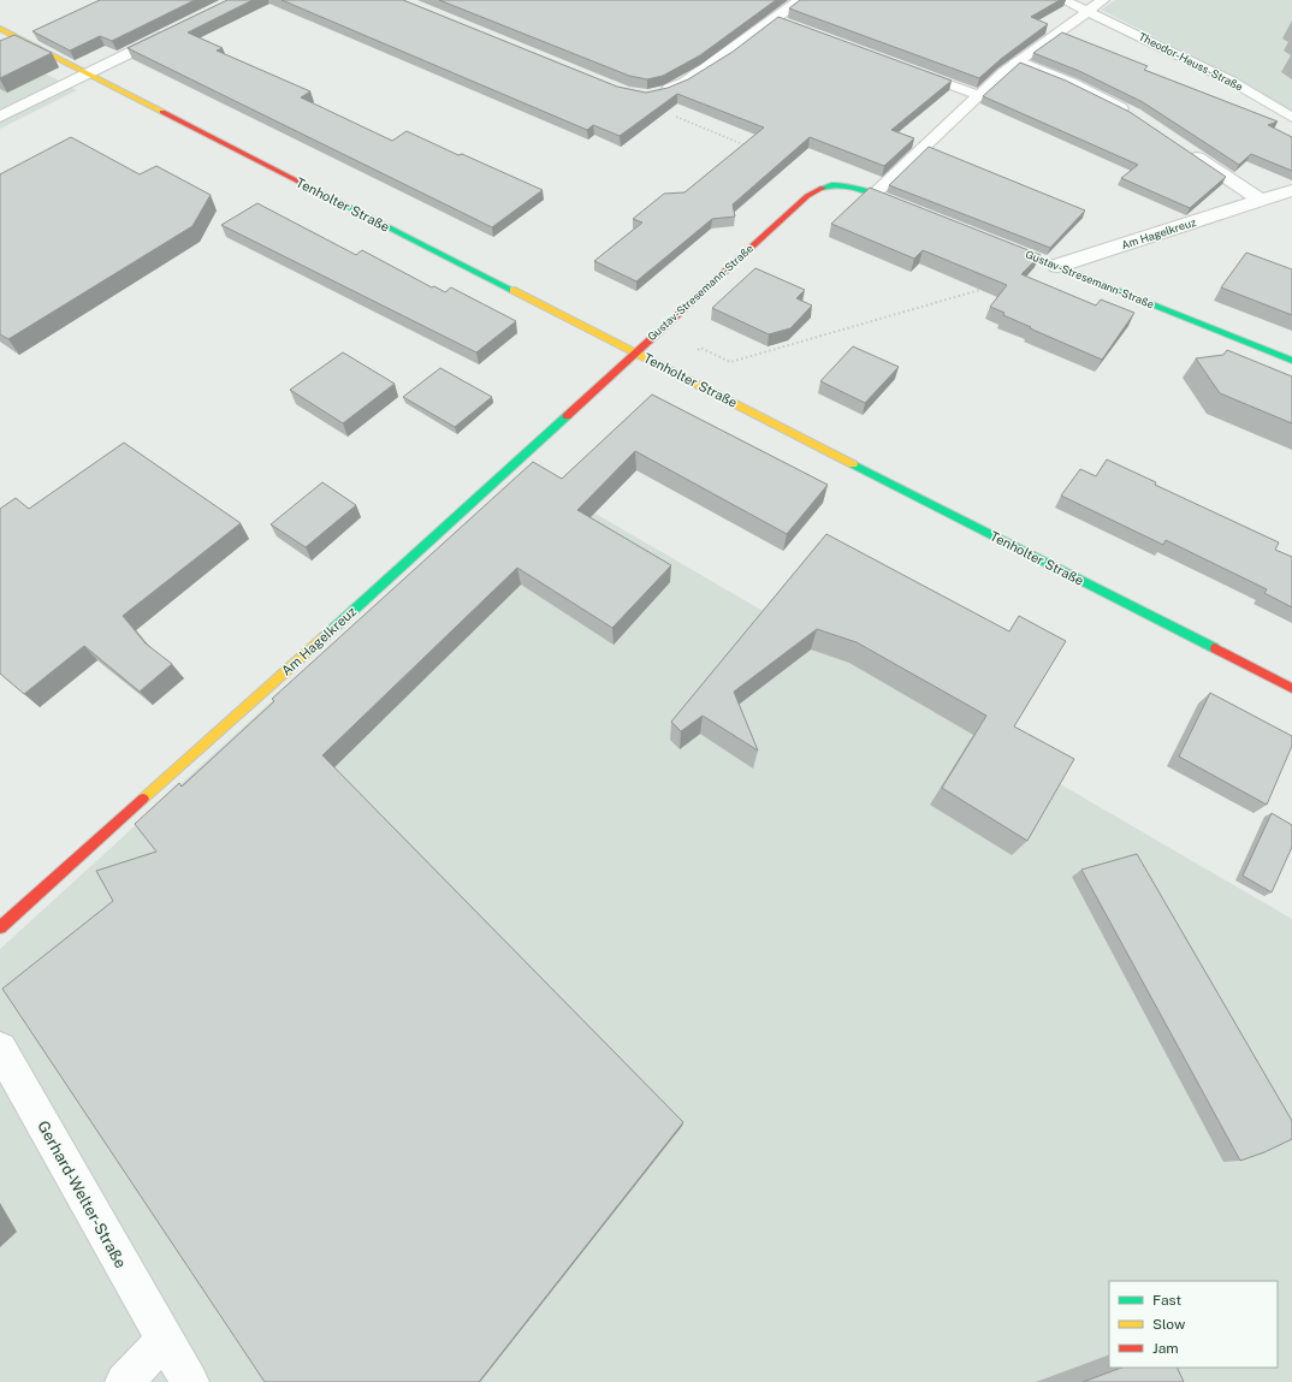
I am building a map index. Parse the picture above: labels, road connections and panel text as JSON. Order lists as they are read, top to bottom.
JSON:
{
  "streets": {
    "street": [
      "Tenholter Straße",
      "Am Hagelkreuz",
      "Gustav-Stresemann-Straße",
      "Gerhard-Welter-Straße"
    ],
    "lane": ["Theodor-Heuss-Straße"]
  },
  "crossings": [
    ["Tenholter Straße", "Am Hagelkreuz"],
    ["Tenholter Straße", "Gustav-Stresemann-Straße"],
    ["Am Hagelkreuz", "Gustav-Stresemann-Straße"]
  ],
  "legend": ["Fast", "Slow", "Jam"]
}
